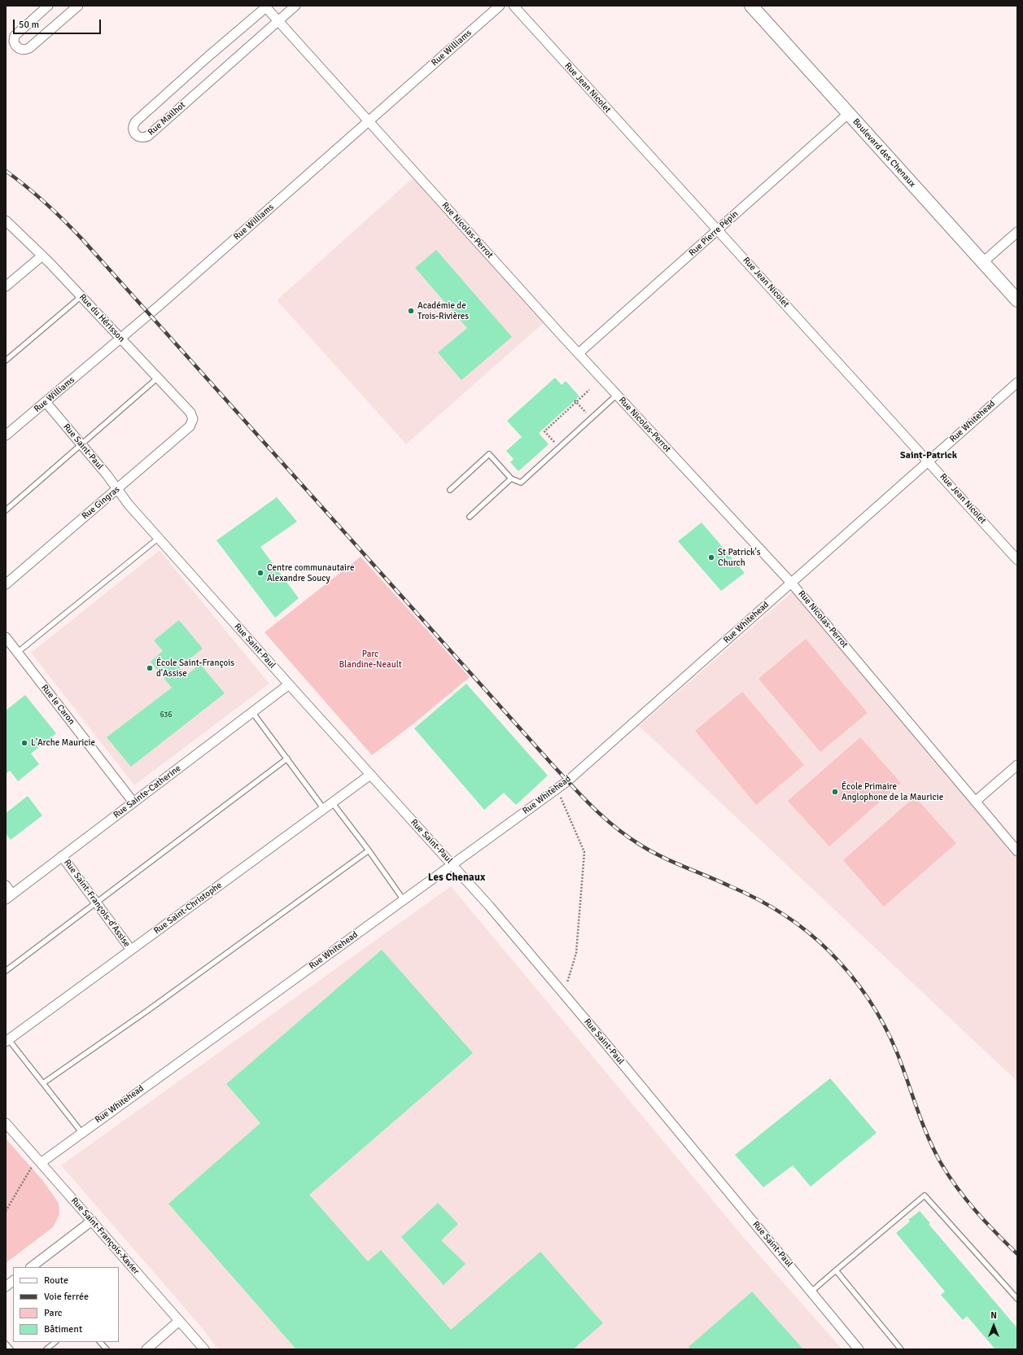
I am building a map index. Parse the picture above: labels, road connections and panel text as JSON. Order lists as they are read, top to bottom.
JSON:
{
  "streets": {
    "street": [
      "Rue Williams",
      "Rue Jean Nicolet",
      "Rue Mailhot",
      "Boulevard des Chenaux",
      "Rue Nicolas-Perrot",
      "Rue Pierre Pépin",
      "Rue du Hérisson",
      "Rue Whitehead",
      "Rue Saint-Paul",
      "Rue Gingras",
      "Rue le Caron",
      "Rue Sainte-Catherine",
      "Rue Saint-François-d'Assise",
      "Rue Saint-Christophe",
      "Rue Saint-François-Xavier"
    ]
  },
  "crossings": [
    ["Rue Williams", "Rue Nicolas-Perrot"],
    ["Rue Williams", "Rue du Hérisson"],
    ["Rue Williams", "Rue Saint-Paul"],
    ["Rue Jean Nicolet", "Rue Pierre Pépin"],
    ["Rue Jean Nicolet", "Rue Whitehead"],
    ["Rue Mailhot", "Rue Nicolas-Perrot"],
    ["Boulevard des Chenaux", "Rue Pierre Pépin"],
    ["Rue Nicolas-Perrot", "Rue Pierre Pépin"],
    ["Rue Nicolas-Perrot", "Rue Whitehead"],
    ["Rue du Hérisson", "Rue Gingras"],
    ["Rue Whitehead", "Rue Saint-Paul"],
    ["Rue Whitehead", "Rue Saint-François-Xavier"],
    ["Rue Saint-Paul", "Rue Gingras"],
    ["Rue Saint-Paul", "Rue Sainte-Catherine"],
    ["Rue Saint-Paul", "Rue Saint-Christophe"],
    ["Rue le Caron", "Rue Sainte-Catherine"],
    ["Rue Sainte-Catherine", "Rue Saint-François-d'Assise"],
    ["Rue Saint-François-d'Assise", "Rue Saint-Christophe"]
  ],
  "districts": ["Saint-Patrick", "Les Chenaux"],
  "parks": ["Parc Blandine-Neault"],
  "places": [
    "Académie de Trois-Rivières",
    "St Patrick's Church",
    "Centre communautaire Alexandre Soucy",
    "École Saint-François d'Assise",
    "L'Arche Mauricie",
    "École Primaire Anglophone de la Mauricie"
  ],
  "house_numbers": ["636"],
  "legend": [
    "Route",
    "Voie ferrée",
    "Parc",
    "Bâtiment"
  ],
  "scale_bar": "50 m",
  "north": "top"
}
